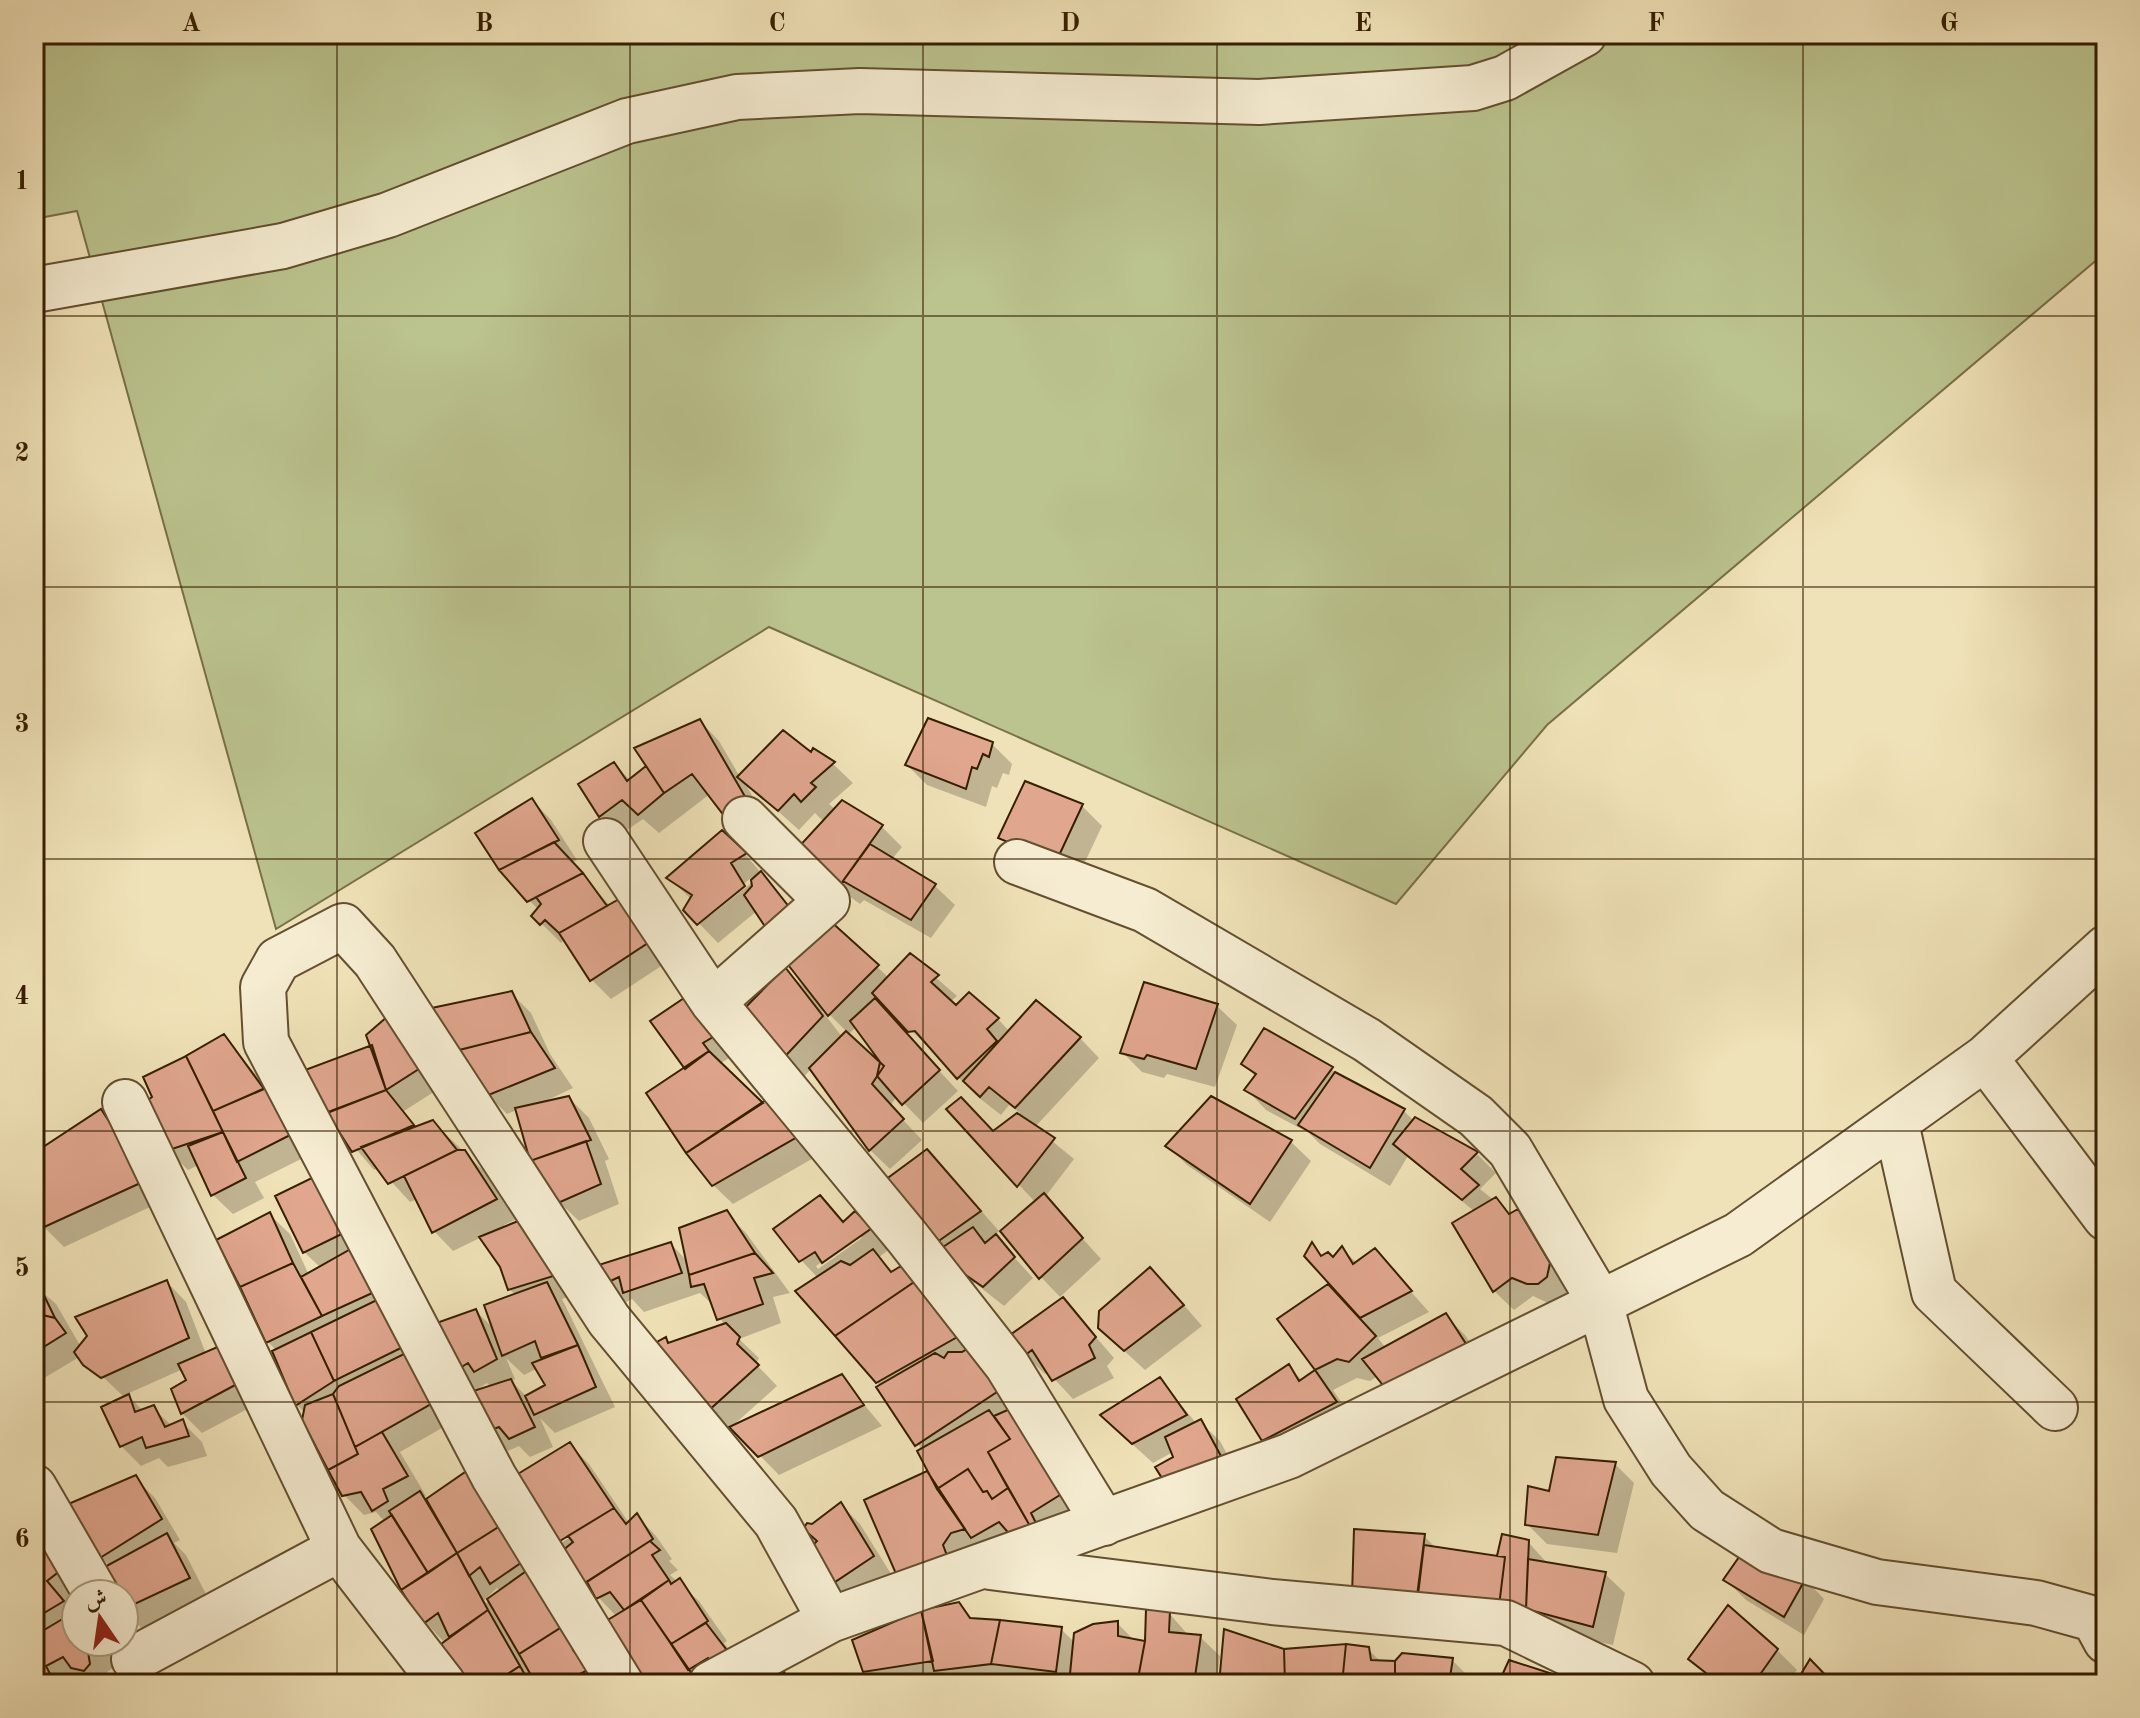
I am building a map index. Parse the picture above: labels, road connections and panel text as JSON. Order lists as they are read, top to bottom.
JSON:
{
  "north": "top",
  "grid": {
    "columns": [
      "A",
      "B",
      "C",
      "D",
      "E",
      "F",
      "G"
    ],
    "rows": [
      "1",
      "2",
      "3",
      "4",
      "5",
      "6"
    ]
  }
}
